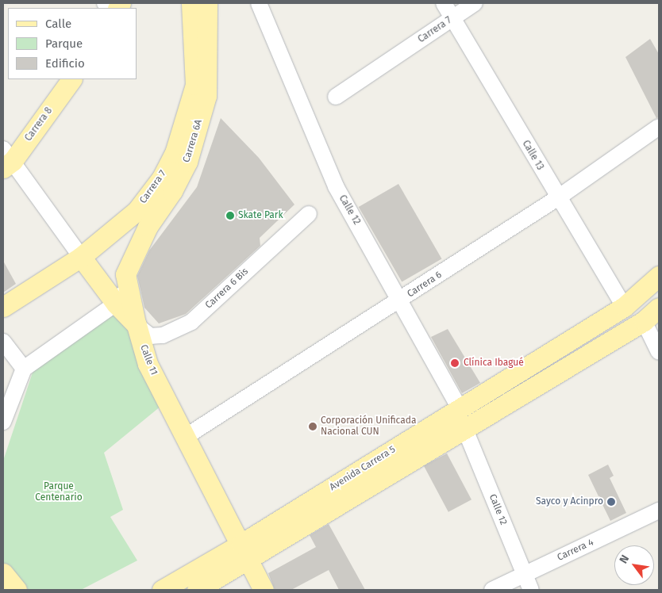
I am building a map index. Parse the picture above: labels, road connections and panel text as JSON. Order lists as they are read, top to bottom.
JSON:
{
  "streets": {
    "main road": [
      "Carrera 7",
      "Carrera 8",
      "Carrera 6A",
      "Calle 11",
      "Avenida Carrera 5"
    ],
    "street": [
      "Calle 13",
      "Calle 12",
      "Carrera 6",
      "Carrera 6 Bis",
      "Carrera 4"
    ]
  },
  "crossings": [
    ["Carrera 7", "Calle 13"],
    ["Carrera 6A", "Carrera 6 Bis"],
    ["Carrera 6A", "Calle 11"],
    ["Calle 13", "Carrera 6"],
    ["Calle 13", "Avenida Carrera 5"],
    ["Calle 12", "Carrera 6"],
    ["Calle 12", "Avenida Carrera 5"],
    ["Calle 12", "Carrera 4"],
    ["Carrera 6", "Calle 11"],
    ["Carrera 6 Bis", "Calle 11"],
    ["Calle 11", "Avenida Carrera 5"]
  ],
  "parks": ["Parque Centenario"],
  "places": [
    "Skate Park",
    "Clínica Ibagué",
    "Corporación Unificada Nacional CUN",
    "Sayco y Acinpro"
  ],
  "legend": ["Calle", "Parque", "Edificio"],
  "north": "top left"
}
